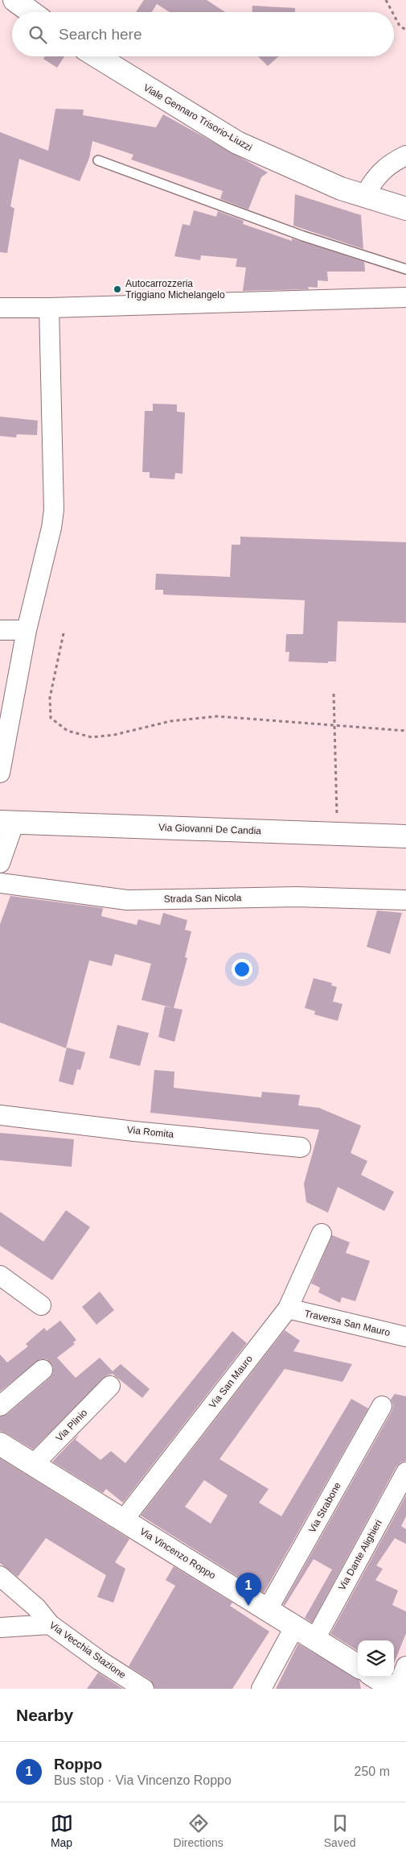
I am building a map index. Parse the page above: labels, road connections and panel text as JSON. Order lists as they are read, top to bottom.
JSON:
{
  "streets": {
    "street": [
      "Viale Gennaro Trisorio-Liuzzi",
      "Via Giovanni De Candia",
      "Strada San Nicola",
      "Via Romita",
      "Traversa San Mauro",
      "Via San Mauro",
      "Via Plinio",
      "Via Strabone",
      "Via Vincenzo Roppo",
      "Via Dante Alighieri",
      "Via Vecchia Stazione"
    ]
  },
  "crossings": [
    ["Traversa San Mauro", "Via San Mauro"],
    ["Via San Mauro", "Via Vincenzo Roppo"],
    ["Via Plinio", "Via Vincenzo Roppo"],
    ["Via Strabone", "Via Vincenzo Roppo"],
    ["Via Vincenzo Roppo", "Via Dante Alighieri"]
  ],
  "places": ["Autocarrozzeria Triggiano Michelangelo"],
  "page": {
    "search": "Search here",
    "pins": "1",
    "heading": "Nearby",
    "list": [
      {
        "mark": "1",
        "name": "Roppo",
        "note": "Bus stop · Via Vincenzo Roppo",
        "value": "250 m"
      }
    ],
    "nav": ["Map", "Directions", "Saved"]
  }
}
